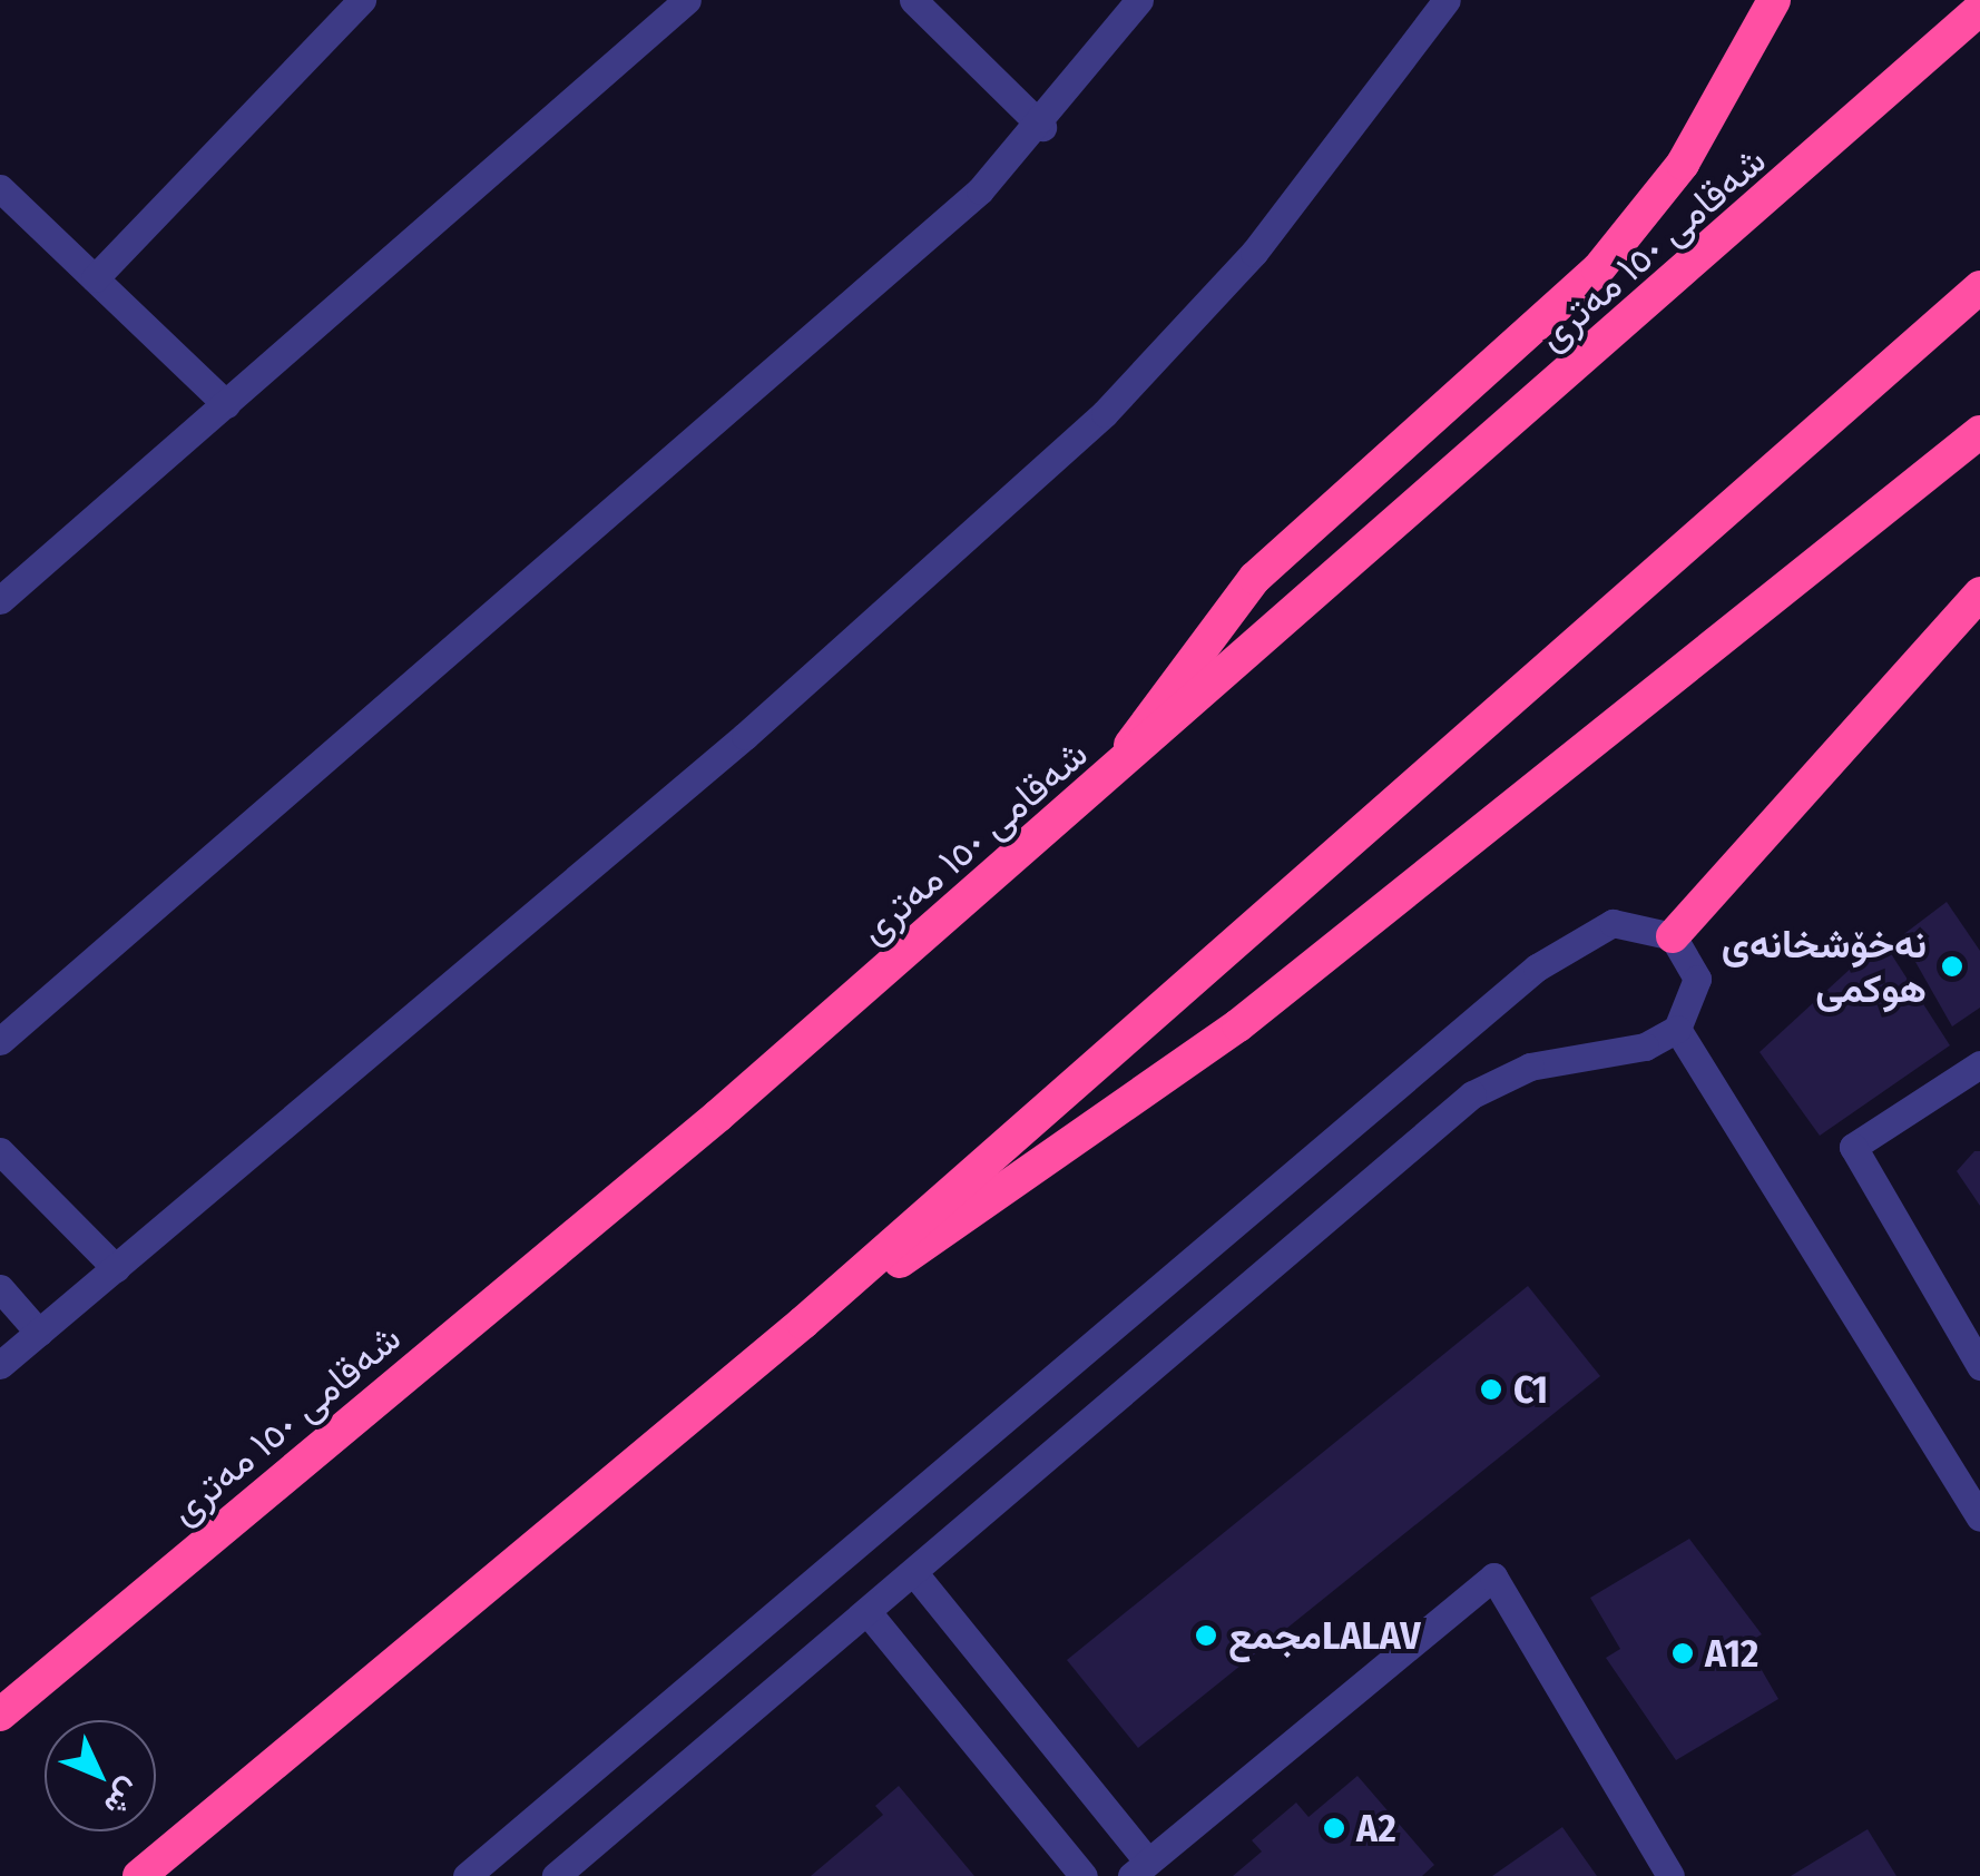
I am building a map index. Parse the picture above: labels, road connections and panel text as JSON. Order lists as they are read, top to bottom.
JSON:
{
  "streets": {
    "highway": ["شەقامی ١٥٠ مەتری"]
  },
  "places": [
    "نه‌خۆشخانه‌ی هوكمی",
    "C1",
    "مجمعLALAV",
    "A12",
    "A2"
  ],
  "north": "bottom right"
}
